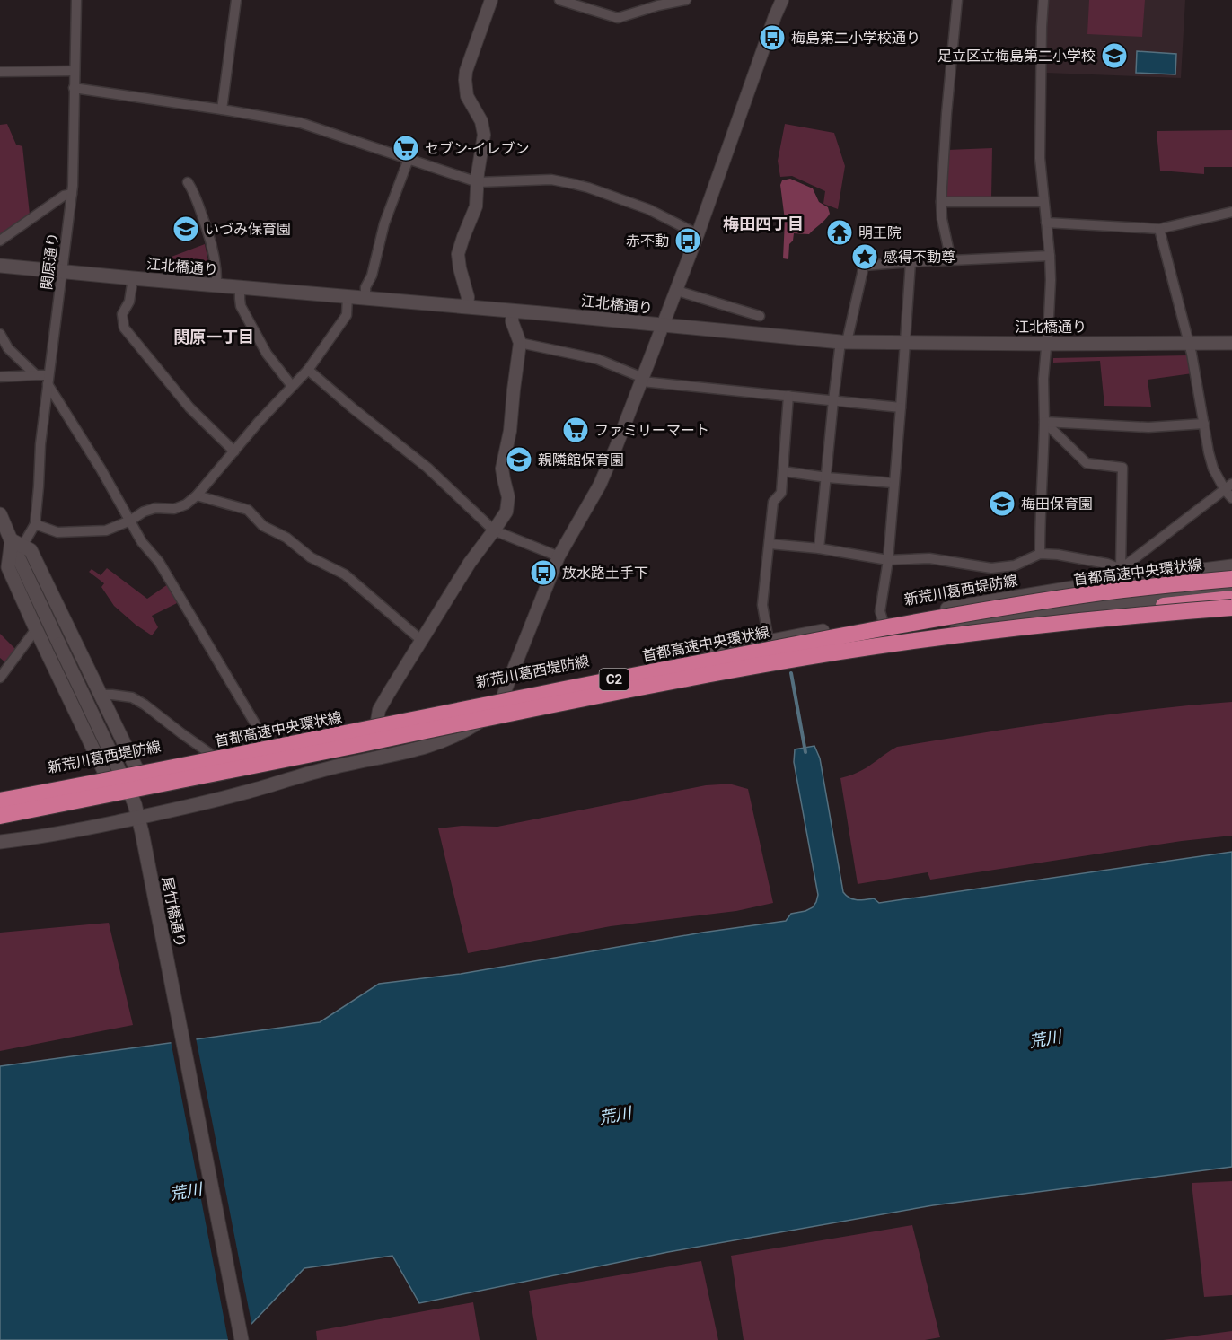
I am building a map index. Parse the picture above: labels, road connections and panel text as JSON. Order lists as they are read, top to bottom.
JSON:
{
  "streets": {
    "highway": ["首都高速中央環状線", "C2"],
    "main road": ["江北橋通り", "新荒川葛西堤防線", "尾竹橋通り"],
    "street": ["関原通り"]
  },
  "crossings": [
    ["関原通り", "江北橋通り"]
  ],
  "districts": ["梅田四丁目", "関原一丁目"],
  "water": ["荒川"],
  "places": {
    "bus stop": ["梅島第二小学校通り", "赤不動", "放水路土手下"],
    "school or university": [
      "足立区立梅島第二小学校",
      "いづみ保育園",
      "親隣館保育園",
      "梅田保育園"
    ],
    "supermarket": ["セブン-イレブン", "ファミリーマート"],
    "temple": ["明王院"],
    "place": ["感得不動尊"]
  }
}
